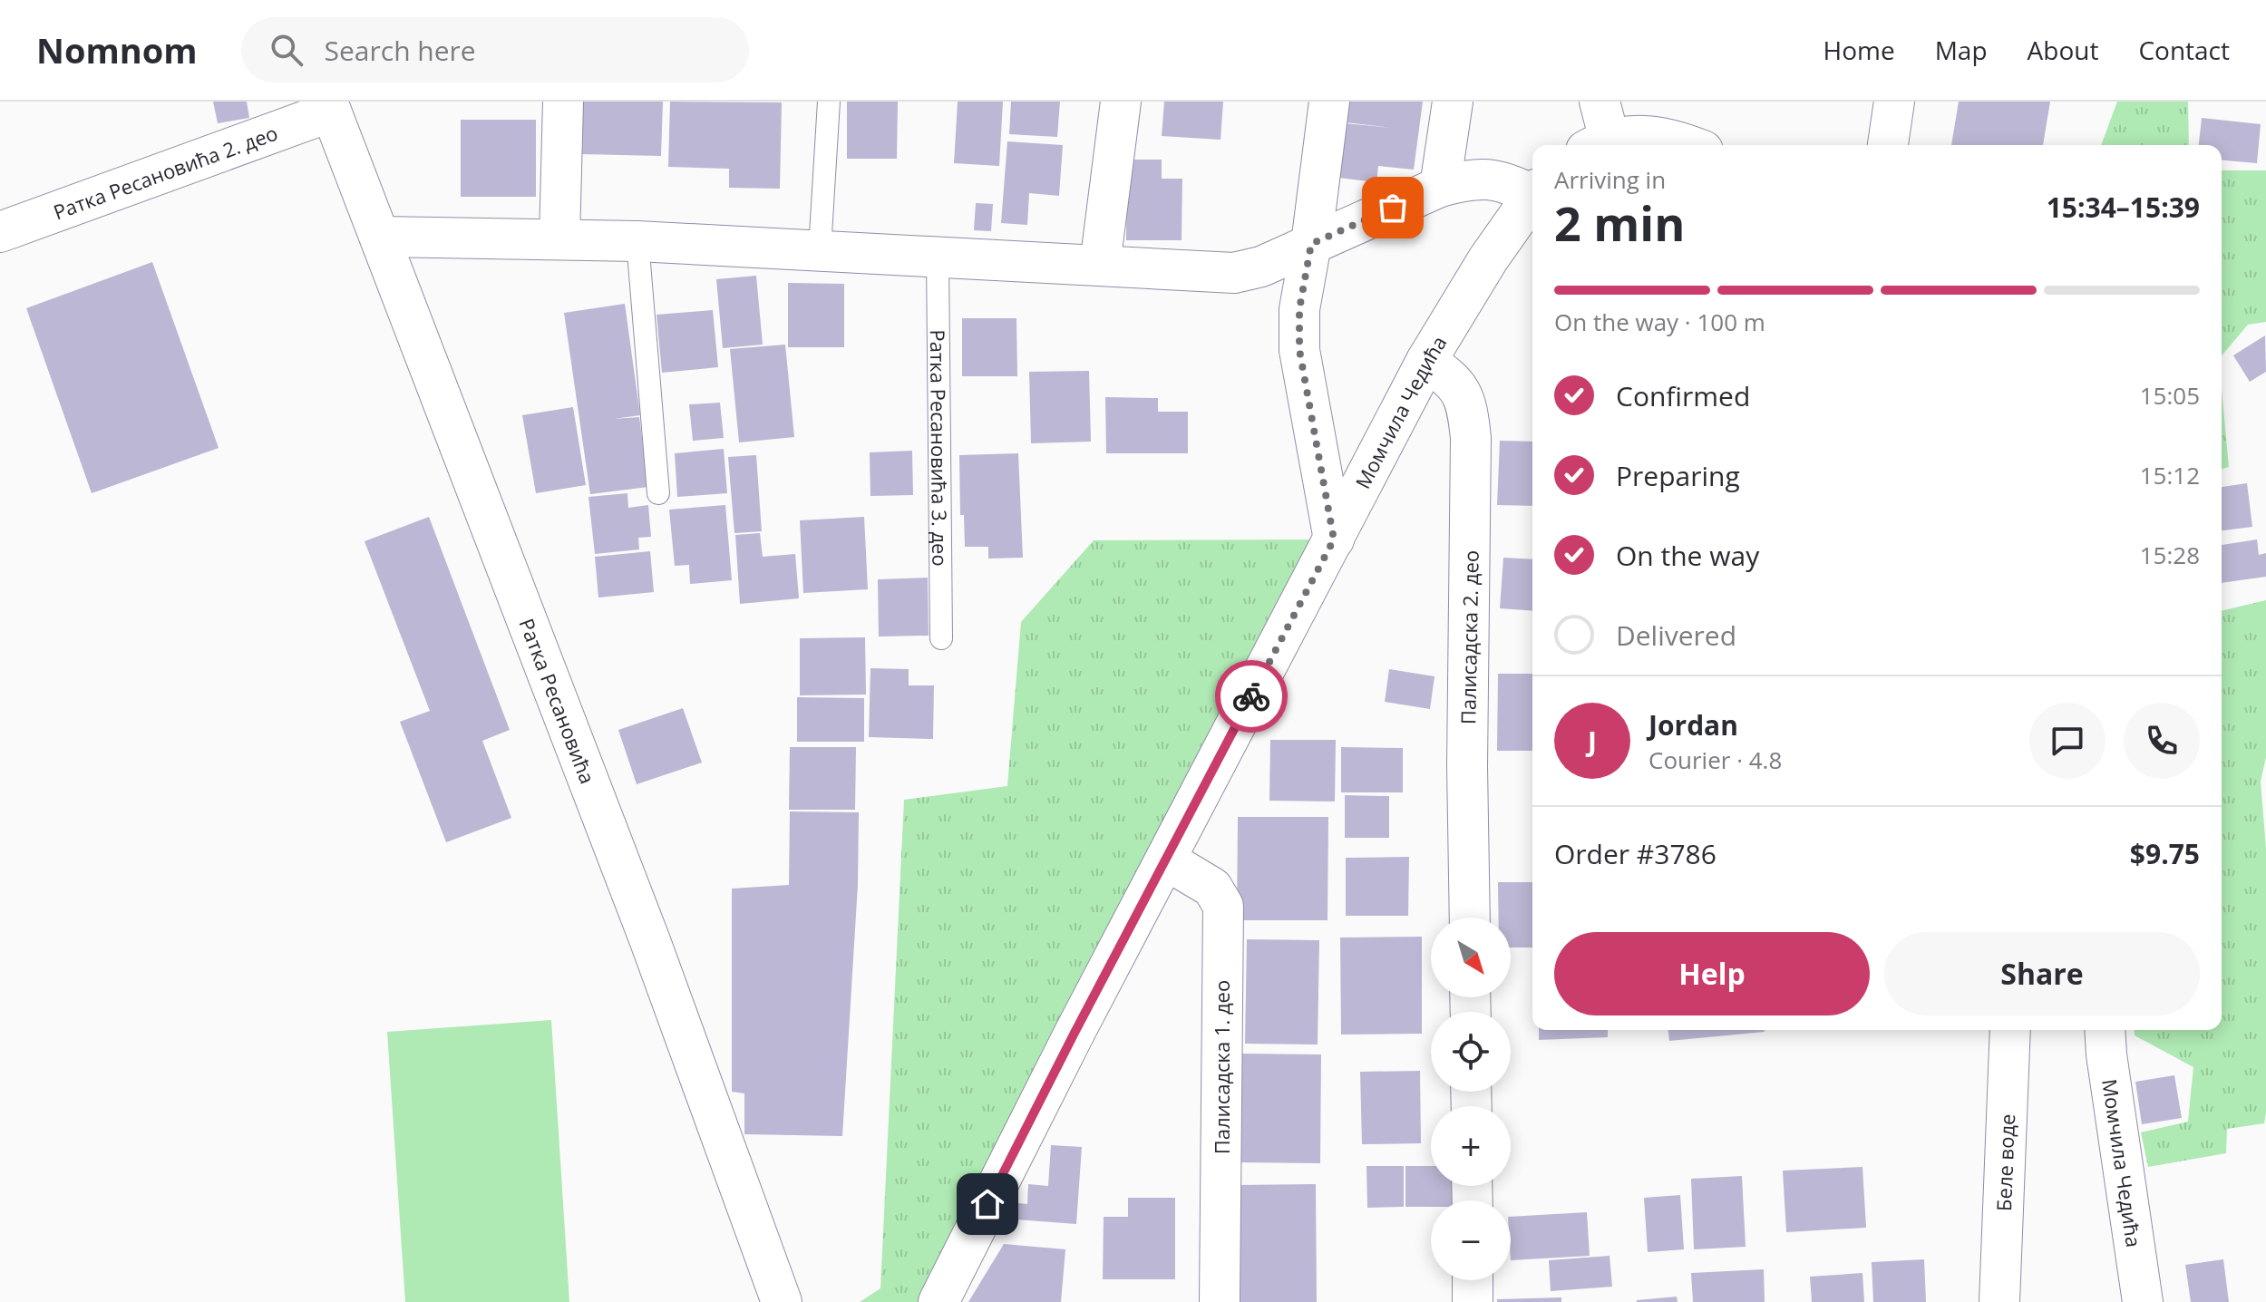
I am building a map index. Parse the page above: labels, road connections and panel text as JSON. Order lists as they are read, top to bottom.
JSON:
{
  "streets": {
    "street": [
      "Ратка Ресановића 2. део",
      "Момчила Чедића",
      "Палисадска 2. део",
      "Ратка Ресановића",
      "Палисадска 1. део",
      "Беле воде"
    ],
    "lane": ["Ратка Ресановића 3. део"]
  },
  "crossings": [
    ["Ратка Ресановића 2. део", "Ратка Ресановића"],
    ["Момчила Чедића", "Палисадска 2. део"],
    ["Момчила Чедића", "Палисадска 1. део"]
  ],
  "north": "bottom right",
  "page": {
    "header": "Nomnom",
    "search": "Search here",
    "nav": [
      "Home",
      "Map",
      "About",
      "Contact"
    ],
    "heading": ["2 min", "Arriving in", "15:34–15:39"],
    "panel": [
      "Jordan",
      "Courier · 4.8",
      "Order #3786",
      "$9.75"
    ],
    "bar": "On the way · 100 m",
    "list": [
      ["Confirmed", "15:05"],
      ["Preparing", "15:12"],
      ["On the way", "15:28"],
      "Delivered"
    ],
    "round": "J",
    "map_buttons": ["+", "−"],
    "buttons": ["Help", "Share"]
  }
}
